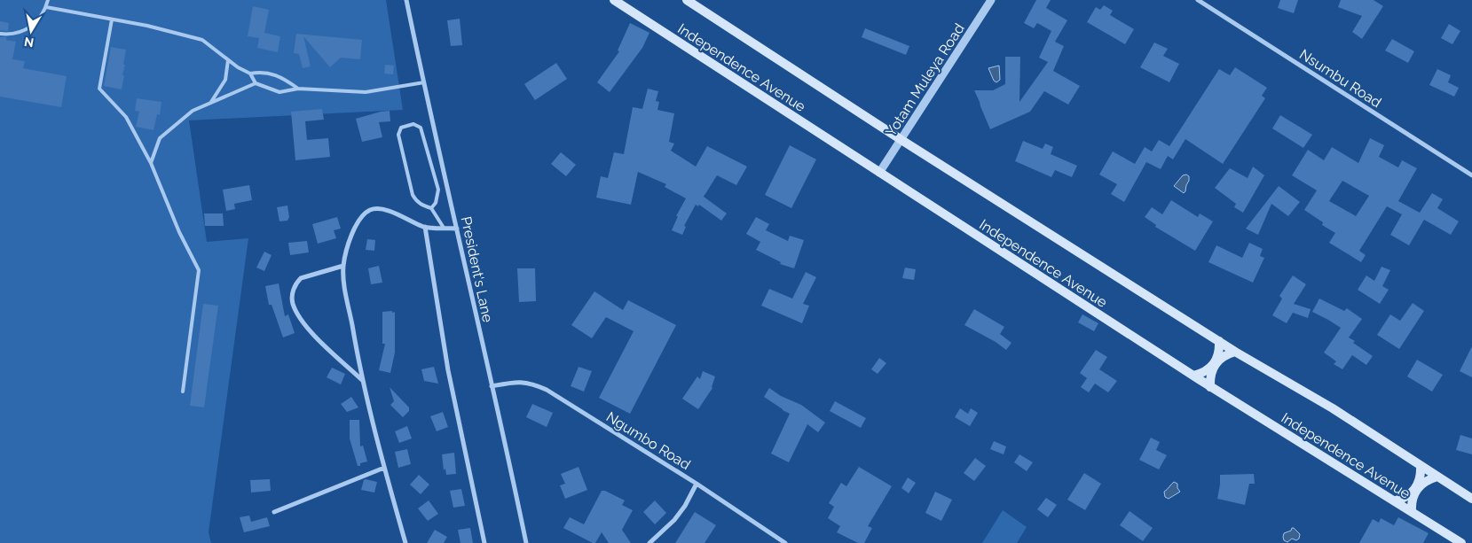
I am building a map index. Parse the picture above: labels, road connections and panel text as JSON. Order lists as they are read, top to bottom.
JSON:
{
  "streets": {
    "main road": ["Independence Avenue"],
    "street": [
      "Nsumbu Road",
      "Yotam Muleya Road",
      "President's Lane",
      "Ngumbo Road"
    ]
  },
  "crossings": [
    ["Independence Avenue", "Yotam Muleya Road"],
    ["President's Lane", "Ngumbo Road"]
  ],
  "north": "bottom"
}
